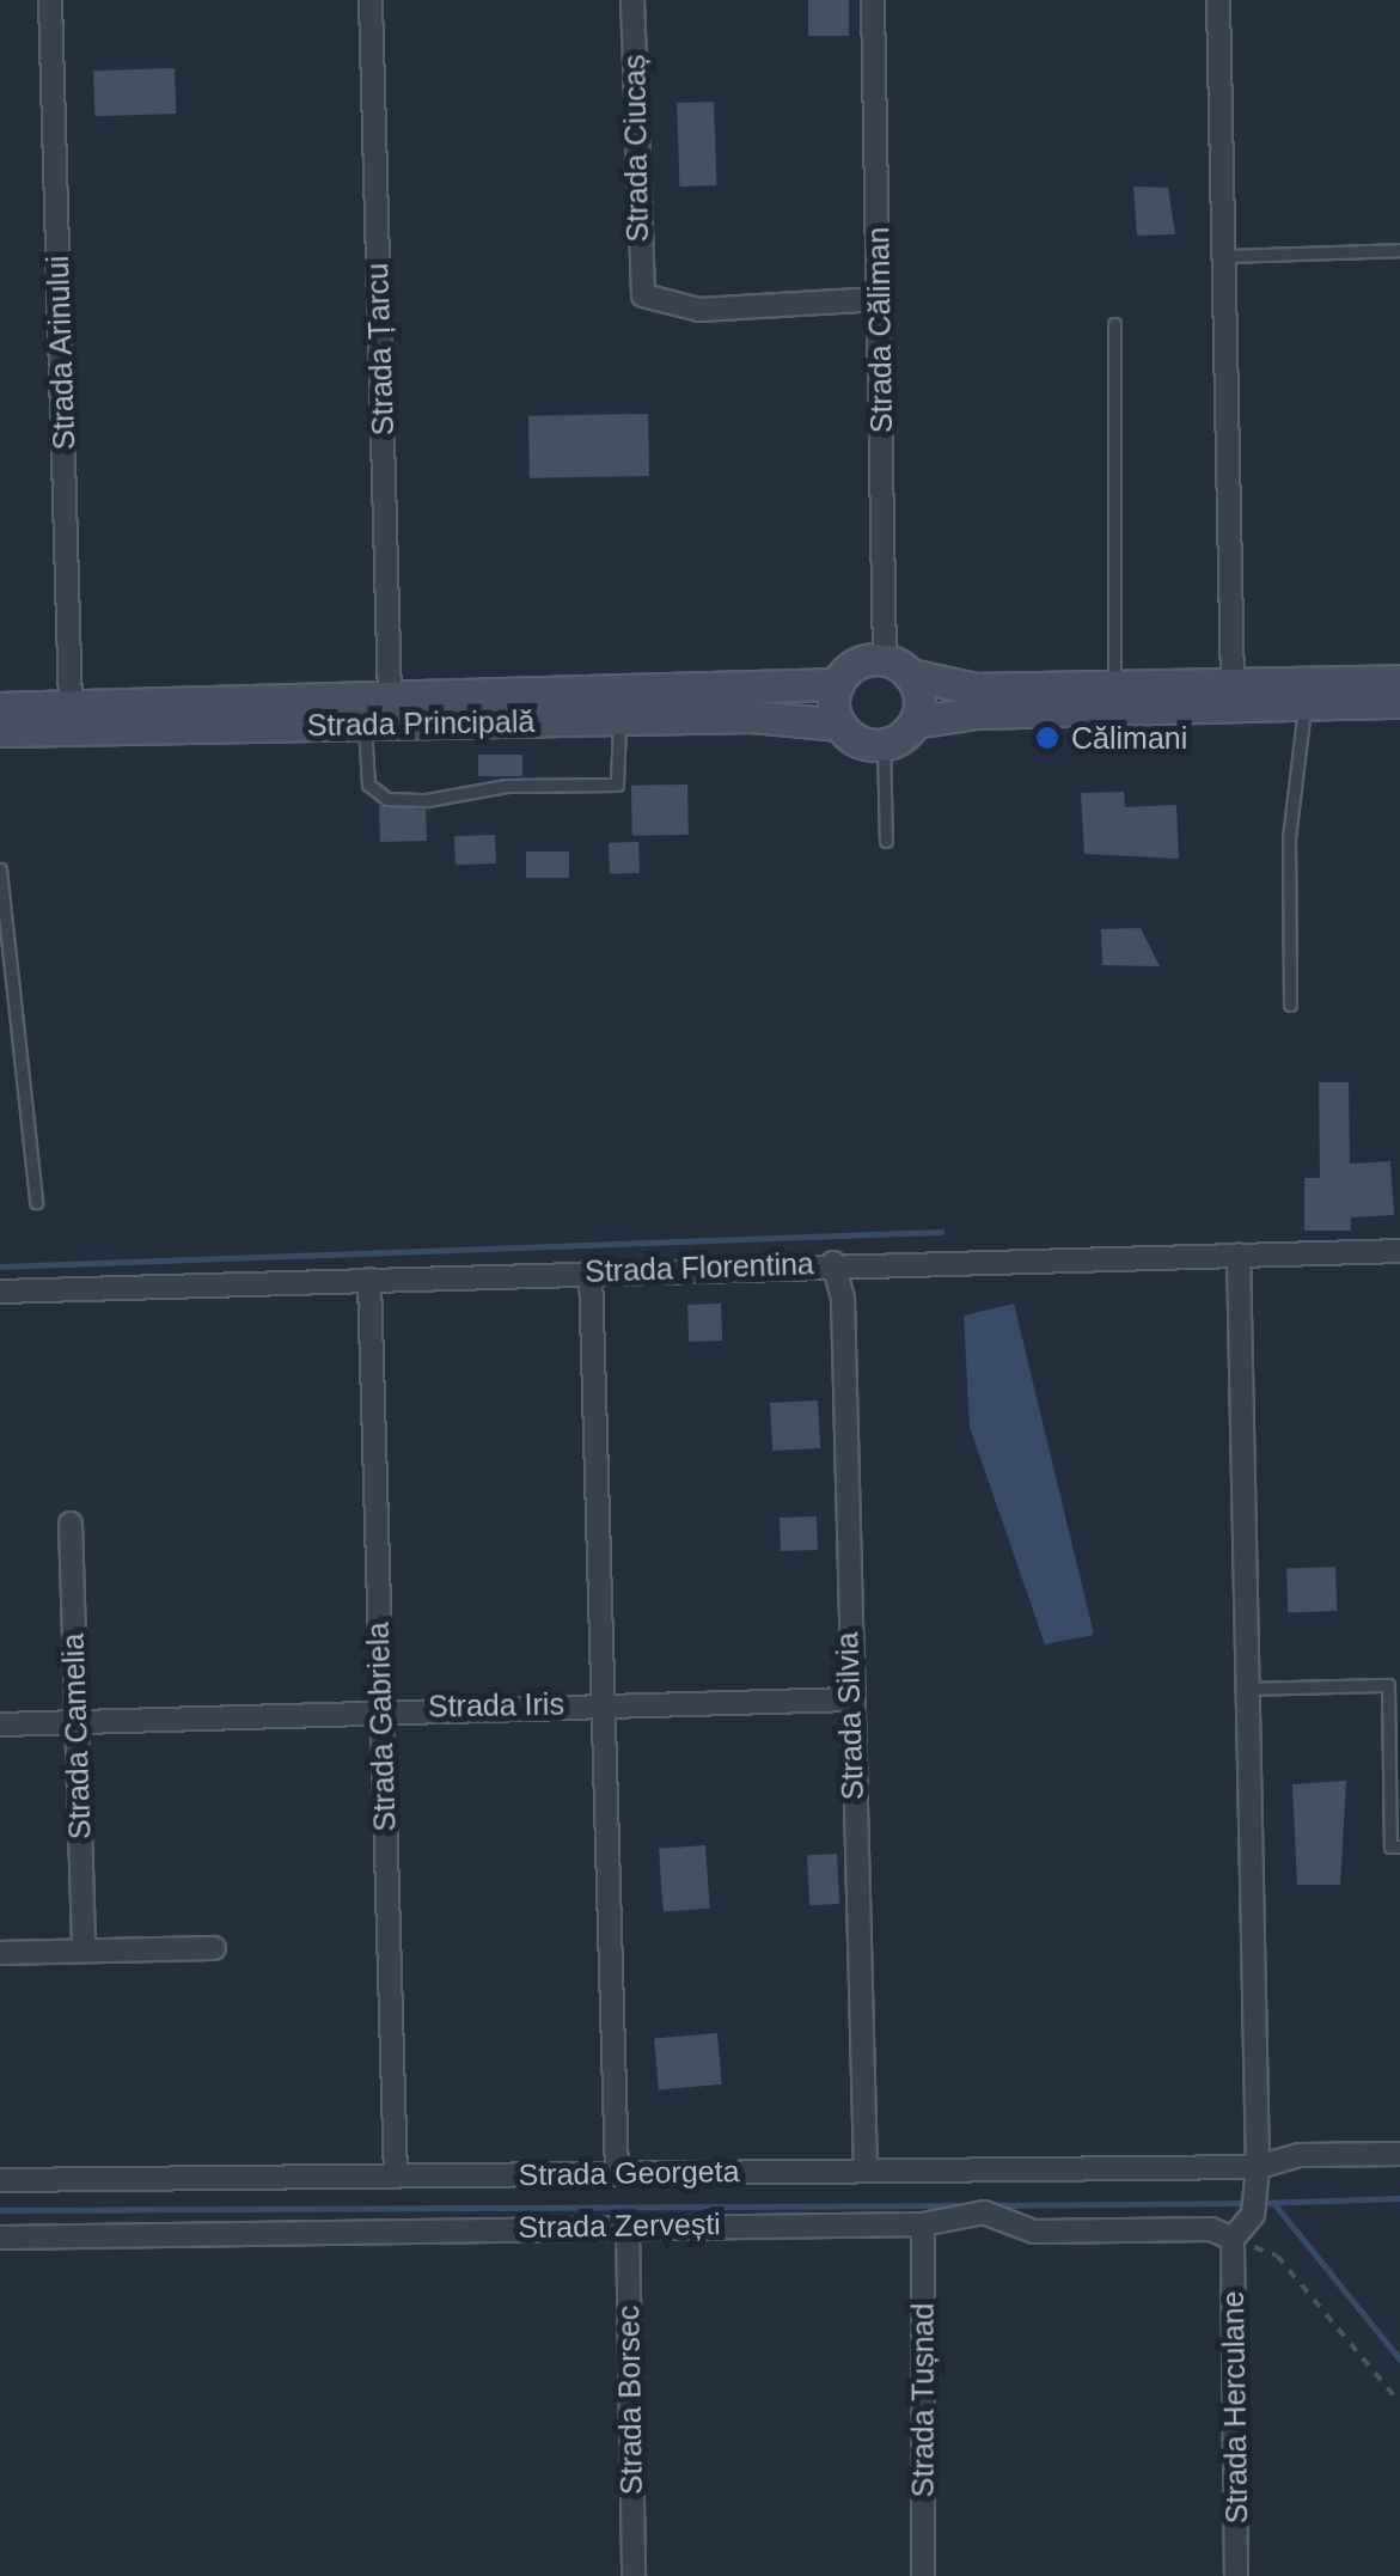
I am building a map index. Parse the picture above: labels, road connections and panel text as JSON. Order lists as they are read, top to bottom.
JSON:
{
  "streets": {
    "main road": ["Strada Principală"],
    "street": [
      "Strada Ciucaș",
      "Strada Căliman",
      "Strada Țarcu",
      "Strada Arinului",
      "Strada Florentina",
      "Strada Iris",
      "Strada Silvia",
      "Strada Gabriela",
      "Strada Camelia",
      "Strada Georgeta",
      "Strada Zervești",
      "Strada Borsec",
      "Strada Tușnad",
      "Strada Herculane"
    ]
  },
  "crossings": [
    ["Strada Ciucaș", "Strada Căliman"],
    ["Strada Căliman", "Strada Principală"],
    ["Strada Țarcu", "Strada Principală"],
    ["Strada Arinului", "Strada Principală"],
    ["Strada Florentina", "Strada Silvia"],
    ["Strada Florentina", "Strada Gabriela"],
    ["Strada Iris", "Strada Silvia"],
    ["Strada Iris", "Strada Gabriela"],
    ["Strada Iris", "Strada Camelia"],
    ["Strada Silvia", "Strada Georgeta"],
    ["Strada Gabriela", "Strada Georgeta"],
    ["Strada Zervești", "Strada Borsec"],
    ["Strada Zervești", "Strada Tușnad"],
    ["Strada Zervești", "Strada Herculane"]
  ],
  "places": ["Călimani"]
}
